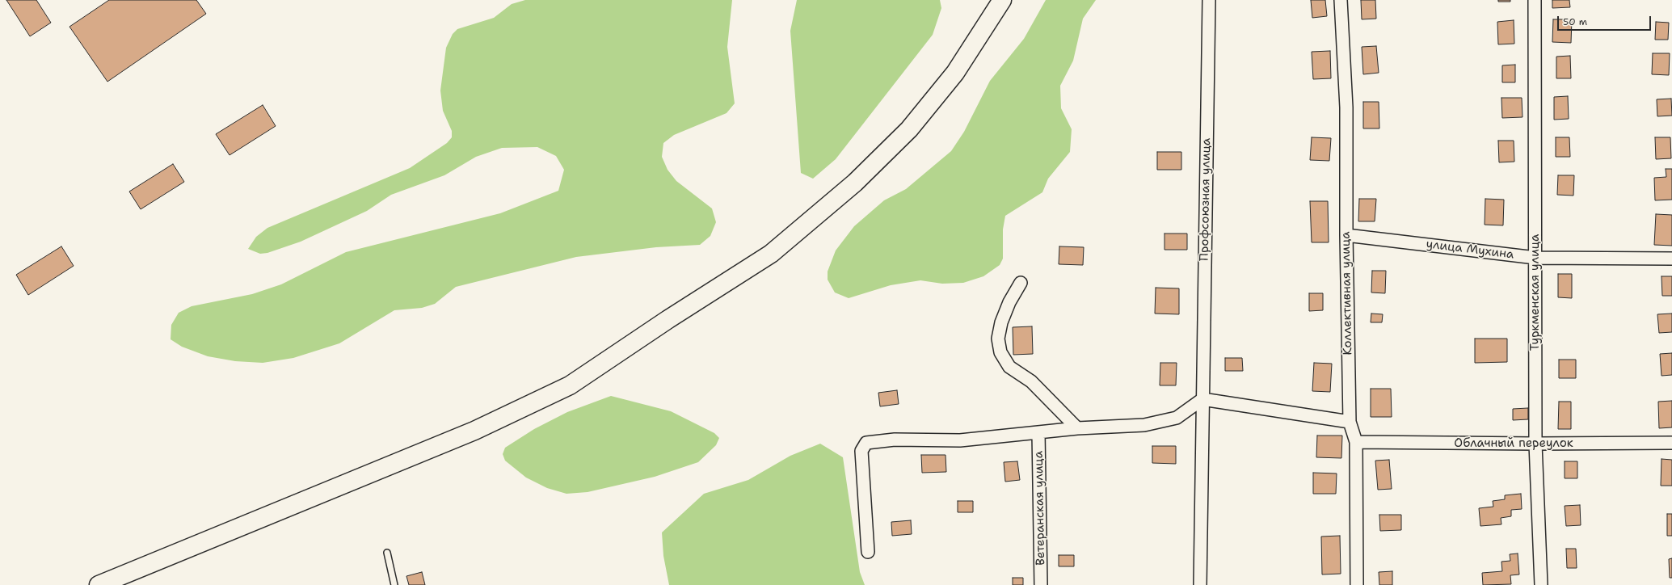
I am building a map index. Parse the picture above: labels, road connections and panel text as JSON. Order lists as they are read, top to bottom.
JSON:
{
  "streets": {
    "street": [
      "Профсоюзная улица",
      "улица Мухина",
      "Туркменская улица",
      "Коллективная улица",
      "Облачный переулок",
      "Ветеранская улица"
    ]
  },
  "crossings": [
    ["улица Мухина", "Туркменская улица"],
    ["улица Мухина", "Коллективная улица"],
    ["Туркменская улица", "Облачный переулок"],
    ["Коллективная улица", "Облачный переулок"]
  ],
  "scale_bar": "50 m"
}
